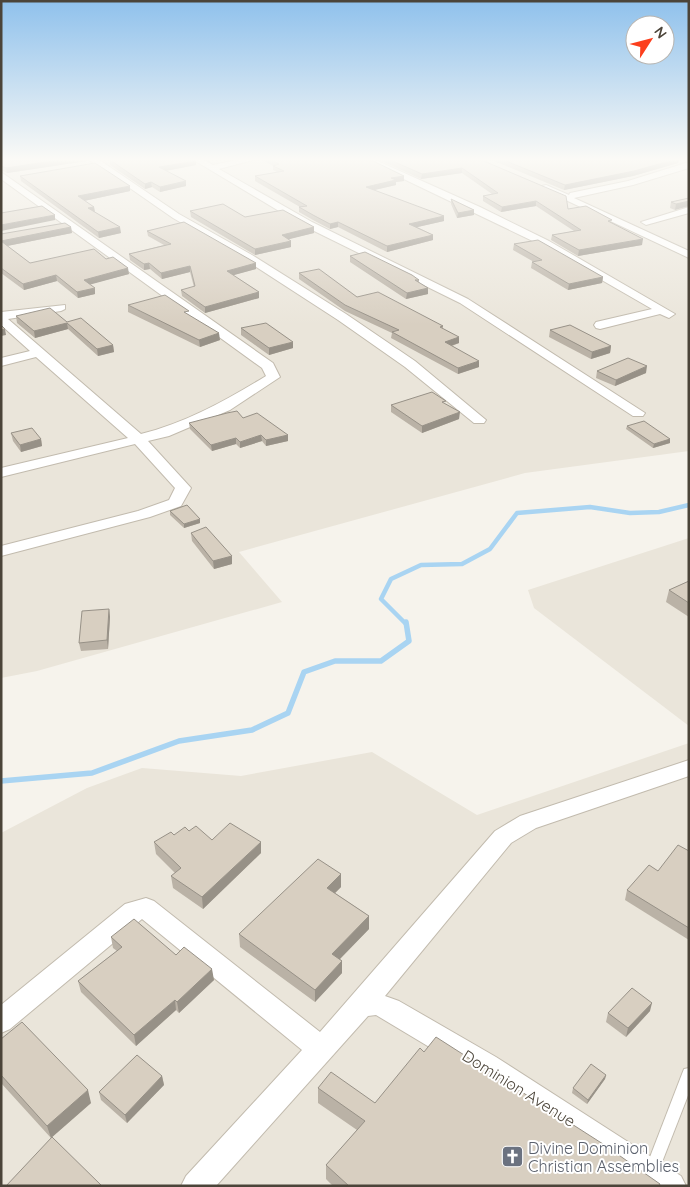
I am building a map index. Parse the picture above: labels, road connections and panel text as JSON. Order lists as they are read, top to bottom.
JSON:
{
  "streets": {
    "street": ["Dominion Avenue"]
  },
  "places": {
    "church": ["Divine Dominion Christian Assemblies"]
  },
  "north": "top right"
}
